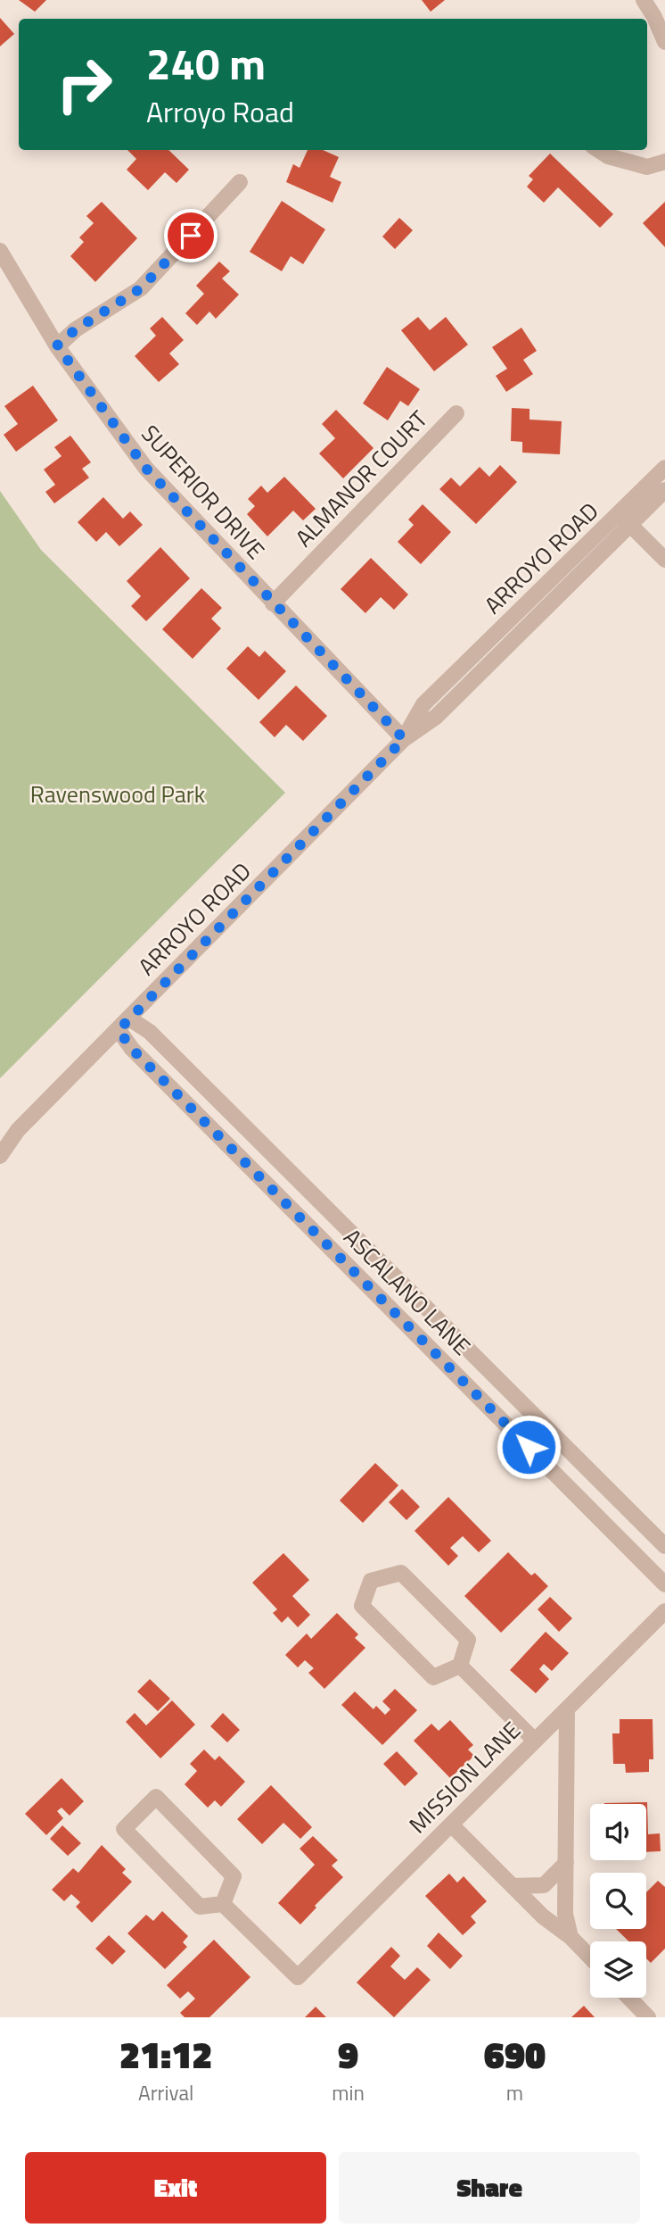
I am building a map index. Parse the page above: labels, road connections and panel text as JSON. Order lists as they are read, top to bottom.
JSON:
{
  "streets": {
    "street": [
      "ALMANOR COURT",
      "SUPERIOR DRIVE",
      "ARROYO ROAD",
      "ASCALANO LANE",
      "MISSION LANE"
    ]
  },
  "crossings": [
    ["ALMANOR COURT", "SUPERIOR DRIVE"],
    ["SUPERIOR DRIVE", "ARROYO ROAD"],
    ["ARROYO ROAD", "ASCALANO LANE"]
  ],
  "parks": ["Ravenswood Park"],
  "page": {
    "turn": ["240 m", "Arroyo Road"],
    "eta": [
      "21:12",
      "Arrival",
      "9",
      "min",
      "690",
      "m"
    ],
    "buttons": ["Exit", "Share"]
  }
}
